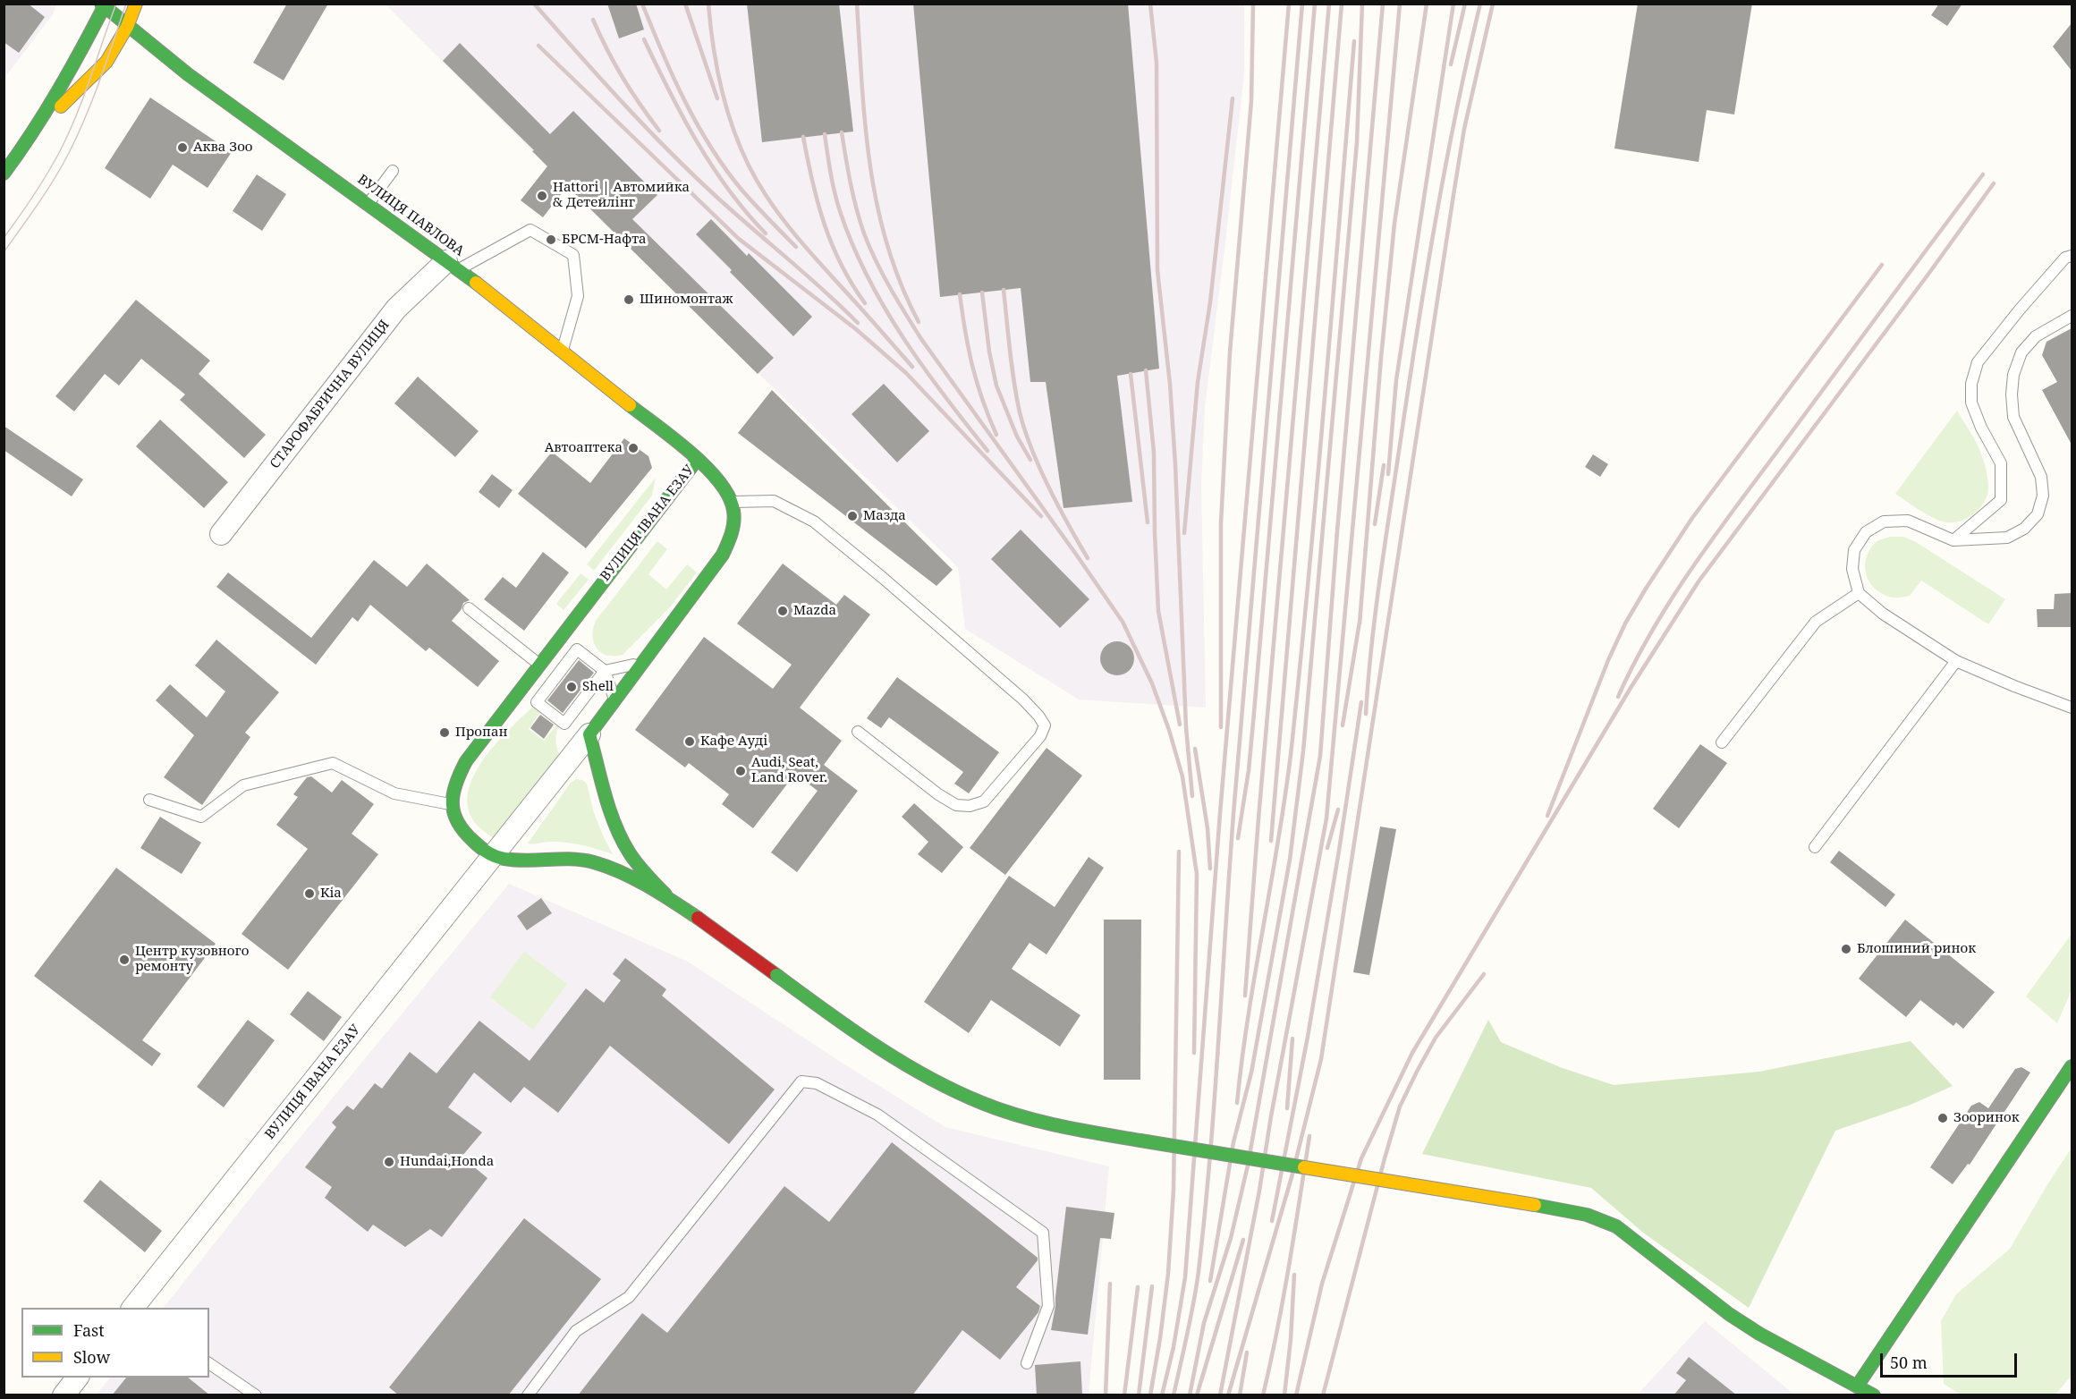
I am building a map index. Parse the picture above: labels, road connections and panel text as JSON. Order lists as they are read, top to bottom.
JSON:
{
  "streets": {
    "main road": ["ВУЛИЦЯ ПАВЛОВА", "ВУЛИЦЯ ІВАНА ЕЗАУ"],
    "street": ["СТАРОФАБРИЧНА ВУЛИЦЯ"]
  },
  "crossings": [
    ["ВУЛИЦЯ ПАВЛОВА", "СТАРОФАБРИЧНА ВУЛИЦЯ"],
    ["ВУЛИЦЯ ПАВЛОВА", "ВУЛИЦЯ ІВАНА ЕЗАУ"]
  ],
  "places": [
    "Аква Зоо",
    "Hattori | Автомийка & Детейлінг",
    "БРСМ-Нафта",
    "Шиномонтаж",
    "Автоаптека",
    "Мазда",
    "Mazda",
    "Shell",
    "Пропан",
    "Кафе Ауді",
    "Audi, Seat, Land Rover.",
    "Kia",
    "Блошиний ринок",
    "Центр кузовного ремонту",
    "Зооринок",
    "Hundai,Honda"
  ],
  "legend": ["Fast", "Slow"],
  "scale_bar": "50 m"
}
